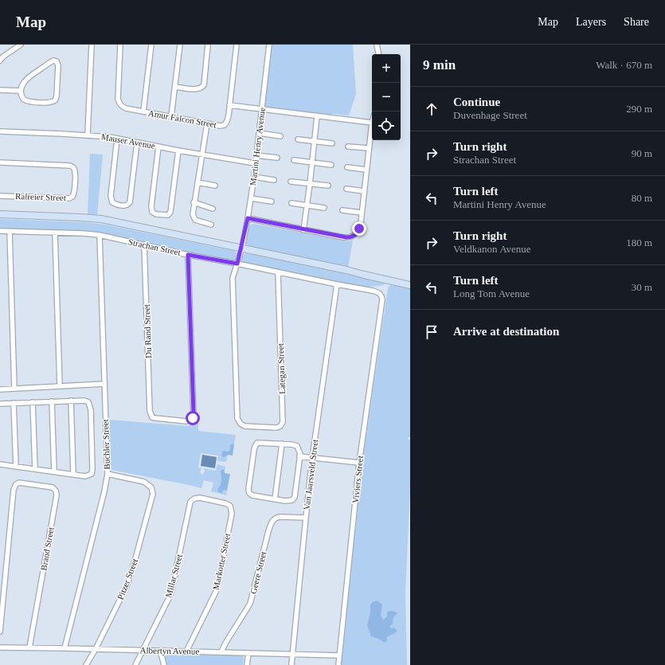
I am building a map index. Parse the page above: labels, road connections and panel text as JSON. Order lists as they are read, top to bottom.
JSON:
{
  "streets": {
    "street": [
      "Amur Falcon Street",
      "Mauser Avenue",
      "Martini Henry Avenue",
      "Ralreier Street",
      "Strachan Street",
      "Du Rand Street",
      "Lategan Street",
      "Buchler Street",
      "Van Jaarsveld Street",
      "Viviers Street",
      "Brand Street",
      "Markotter Street",
      "Geere Street",
      "Millar Street",
      "Pitzer Street",
      "Albertyn Avenue"
    ]
  },
  "crossings": [
    ["Mauser Avenue", "Martini Henry Avenue"],
    ["Martini Henry Avenue", "Strachan Street"],
    ["Martini Henry Avenue", "Lategan Street"],
    ["Strachan Street", "Du Rand Street"],
    ["Strachan Street", "Lategan Street"],
    ["Strachan Street", "Buchler Street"],
    ["Strachan Street", "Van Jaarsveld Street"],
    ["Strachan Street", "Viviers Street"],
    ["Buchler Street", "Pitzer Street"],
    ["Buchler Street", "Albertyn Avenue"],
    ["Van Jaarsveld Street", "Geere Street"],
    ["Van Jaarsveld Street", "Albertyn Avenue"],
    ["Viviers Street", "Albertyn Avenue"],
    ["Brand Street", "Albertyn Avenue"],
    ["Markotter Street", "Millar Street"],
    ["Markotter Street", "Albertyn Avenue"],
    ["Geere Street", "Albertyn Avenue"],
    ["Millar Street", "Albertyn Avenue"],
    ["Pitzer Street", "Albertyn Avenue"]
  ],
  "page": {
    "header": "Map",
    "nav": ["Map", "Layers", "Share"],
    "heading": ["9 min", "Walk · 670 m"],
    "map_buttons": ["+", "−"],
    "list": [
      ["Continue", "Duvenhage Street", "290 m"],
      ["Turn right", "Strachan Street", "90 m"],
      ["Turn left", "Martini Henry Avenue", "80 m"],
      ["Turn right", "Veldkanon Avenue", "180 m"],
      ["Turn left", "Long Tom Avenue", "30 m"],
      "Arrive at destination"
    ]
  }
}
